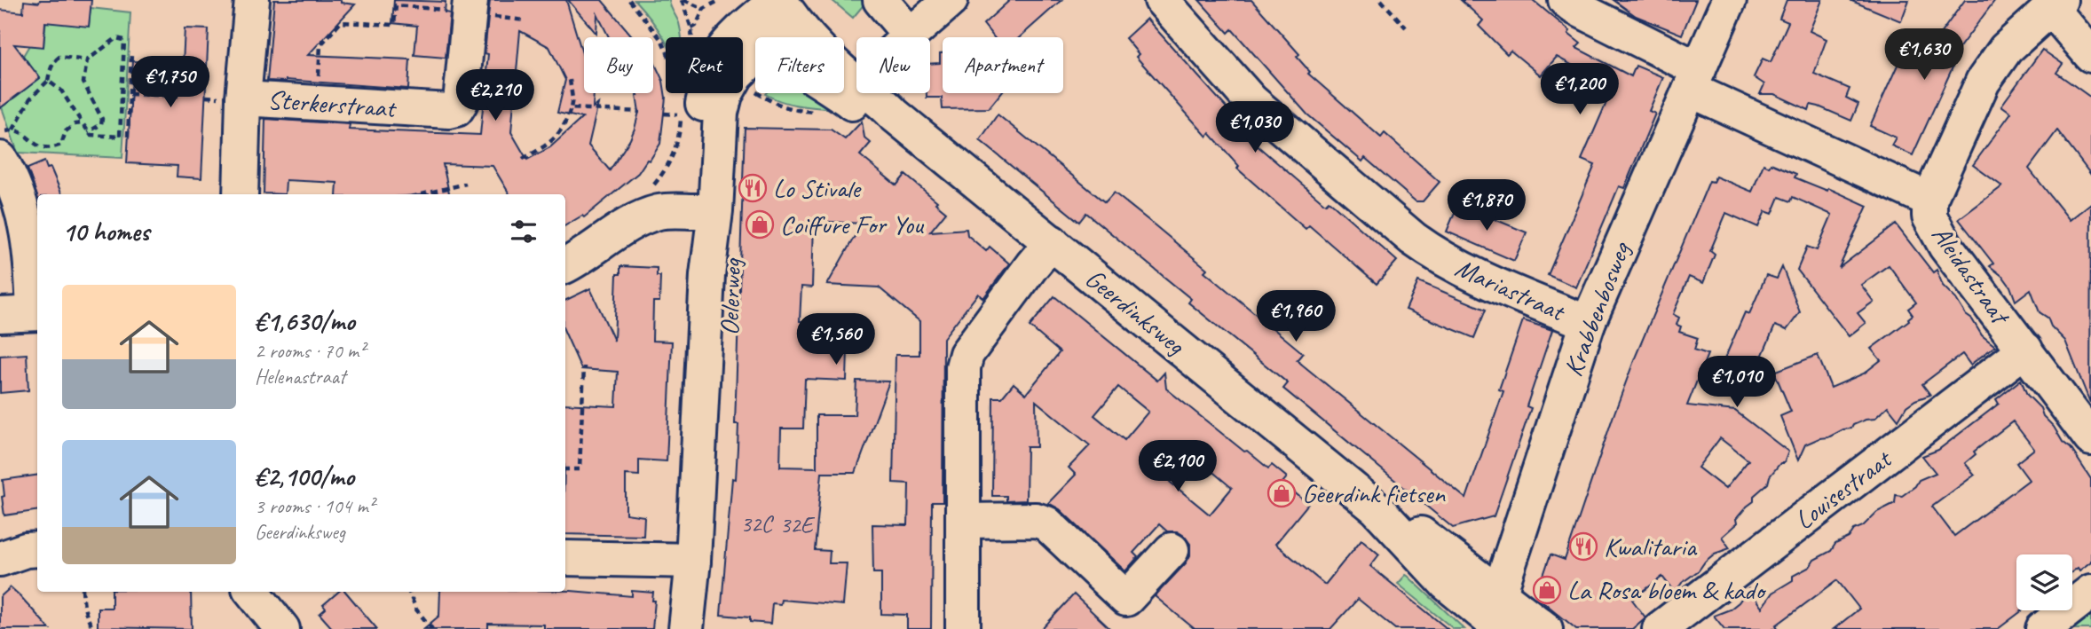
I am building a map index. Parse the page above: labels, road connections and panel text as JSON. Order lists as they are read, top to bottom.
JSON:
{
  "streets": {
    "street": [
      "Sterkerstraat",
      "Aleidastraat",
      "Mariastraat",
      "Oelerweg",
      "Krabbenbosweg",
      "Geerdinksweg",
      "Louisestraat"
    ]
  },
  "crossings": [
    ["Aleidastraat", "Krabbenbosweg"],
    ["Aleidastraat", "Louisestraat"],
    ["Mariastraat", "Krabbenbosweg"],
    ["Oelerweg", "Geerdinksweg"],
    ["Krabbenbosweg", "Geerdinksweg"]
  ],
  "places": {
    "restaurant": ["Lo Stivale", "Kwalitaria"],
    "shop": ["Coiffure For You", "Geerdink fietsen", "La Rosa bloem & kado"]
  },
  "house_numbers": ["32C", "32E"],
  "page": {
    "price": [
      "€1,630",
      "€1,750",
      "€1,200",
      "€2,210",
      "€1,030",
      "€1,870",
      "€1,960",
      "€1,560",
      "€1,010",
      "€2,100"
    ],
    "chip": [
      "Buy",
      "Rent",
      "Filters",
      "New",
      "Apartment"
    ],
    "heading": "10 homes",
    "list": [
      {
        "name": "€1,630/mo",
        "note": "2 rooms · 70 m² · Helenastraat"
      },
      {
        "name": "€2,100/mo",
        "note": "3 rooms · 104 m² · Geerdinksweg"
      }
    ]
  }
}
